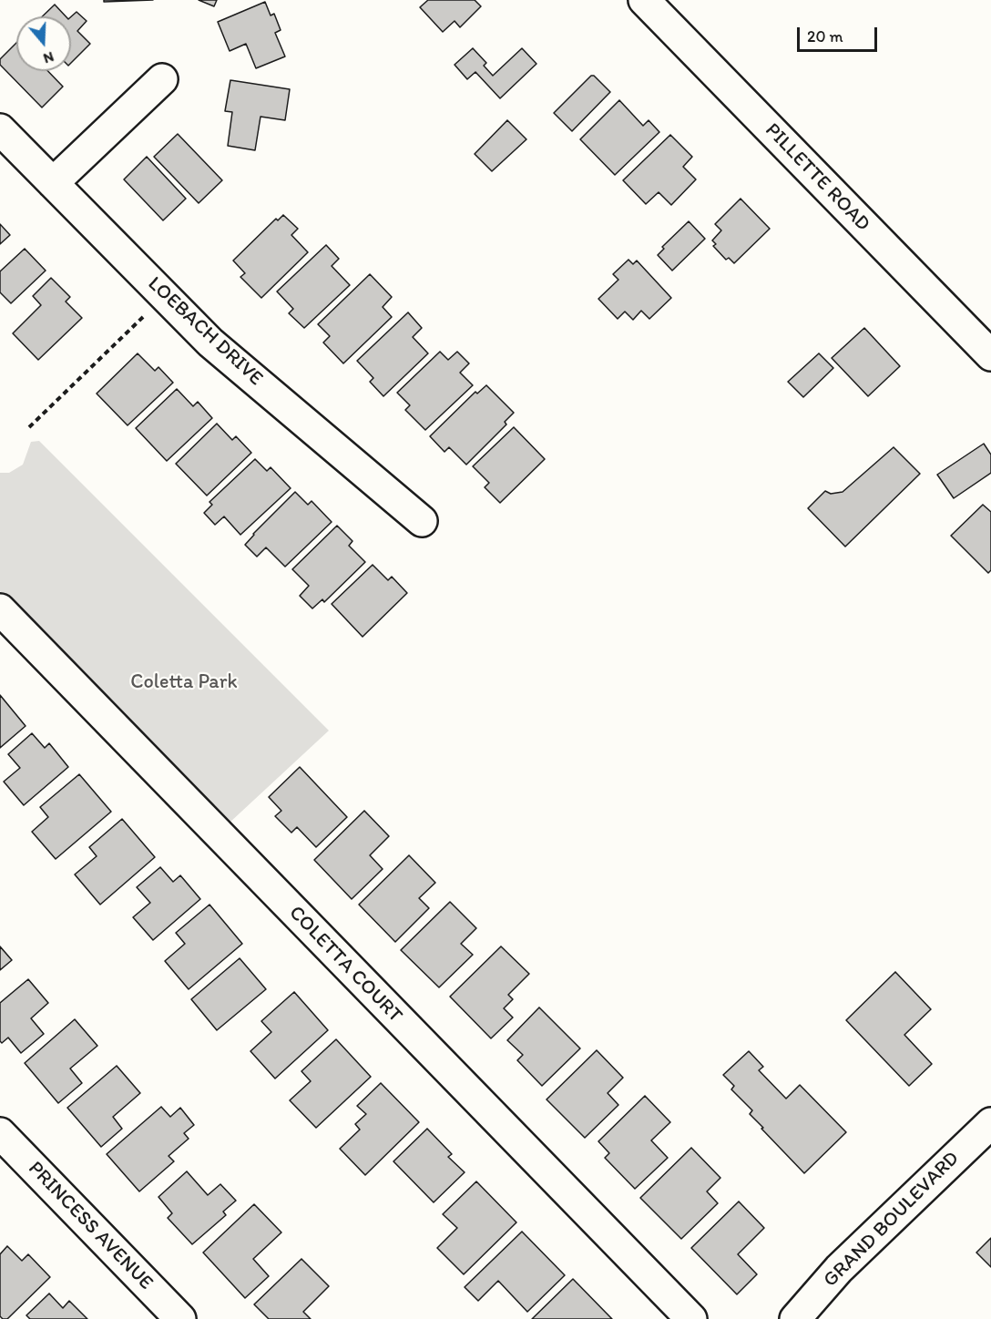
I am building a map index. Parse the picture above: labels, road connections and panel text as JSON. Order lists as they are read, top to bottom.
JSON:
{
  "streets": {
    "street": [
      "PILLETTE ROAD",
      "LOEBACH DRIVE",
      "COLETTA COURT",
      "GRAND BOULEVARD",
      "PRINCESS AVENUE"
    ]
  },
  "parks": ["Coletta Park"],
  "scale_bar": "20 m",
  "north": "bottom"
}
